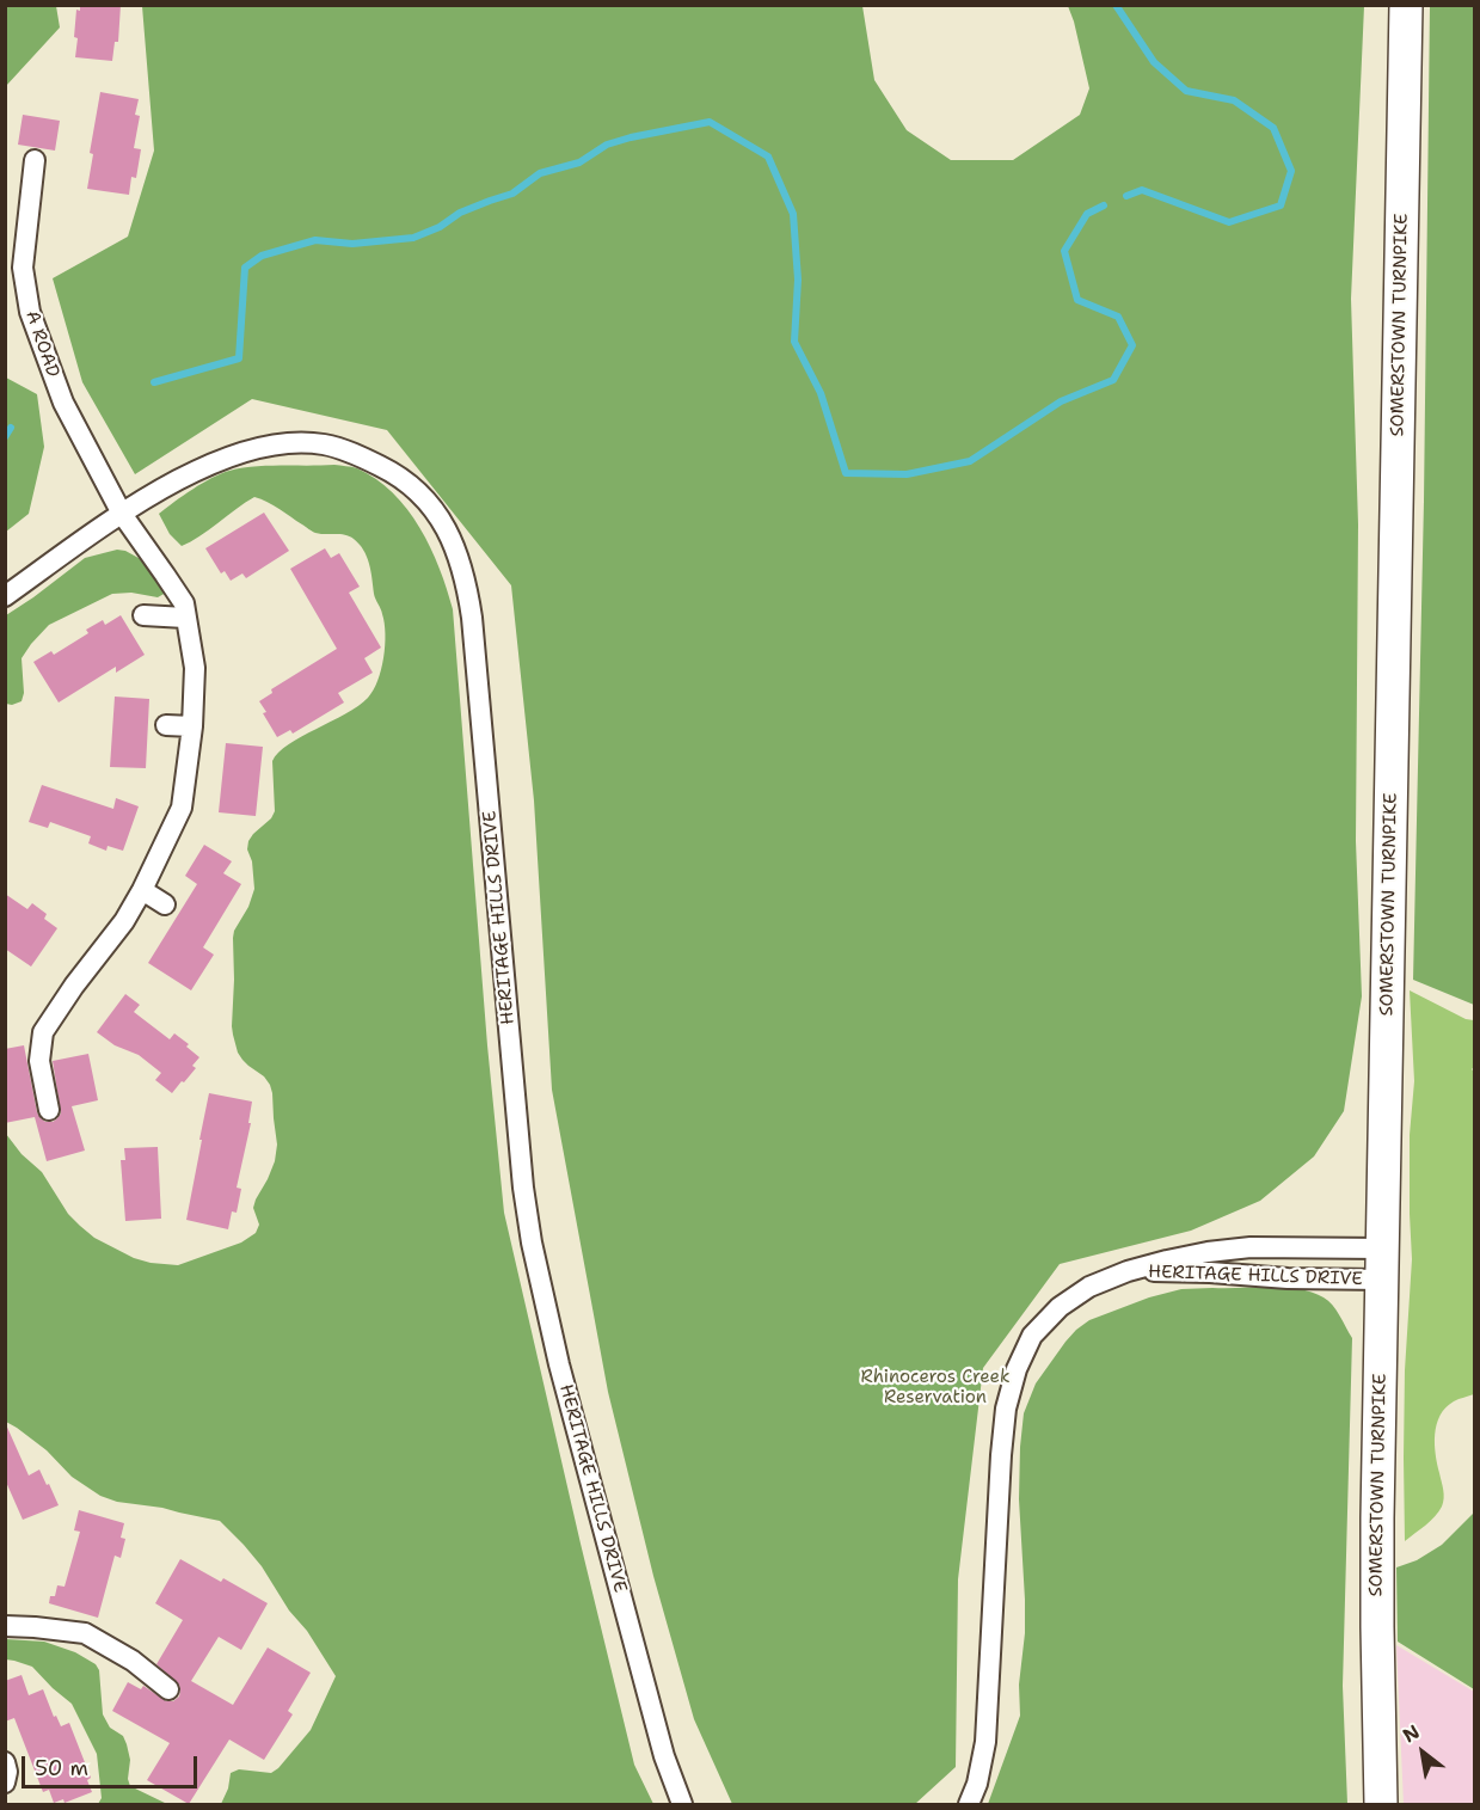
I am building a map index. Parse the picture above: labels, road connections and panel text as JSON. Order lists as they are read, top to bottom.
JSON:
{
  "streets": {
    "main road": ["SOMERSTOWN TURNPIKE"],
    "street": ["A ROAD", "HERITAGE HILLS DRIVE"]
  },
  "crossings": [
    ["SOMERSTOWN TURNPIKE", "HERITAGE HILLS DRIVE"],
    ["A ROAD", "HERITAGE HILLS DRIVE"]
  ],
  "parks": ["Rhinoceros Creek Reservation"],
  "scale_bar": "50 m",
  "north": "top left"
}
